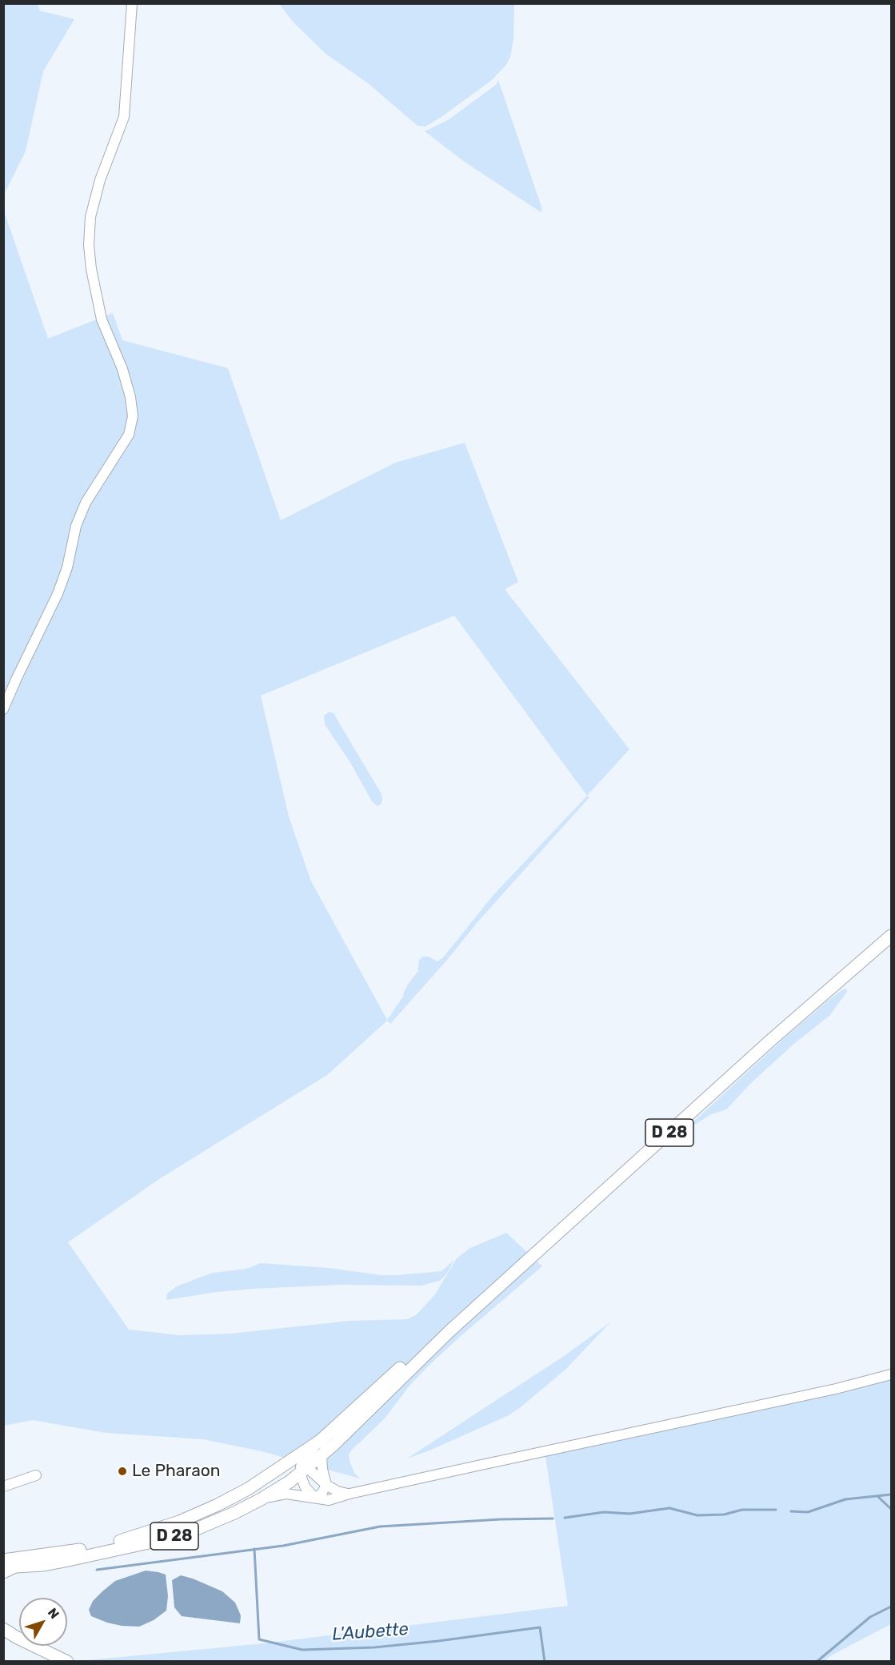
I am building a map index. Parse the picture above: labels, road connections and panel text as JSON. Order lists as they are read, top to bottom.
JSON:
{
  "streets": {
    "main road": ["D 28"]
  },
  "water": ["L'Aubette"],
  "places": ["Le Pharaon"],
  "north": "top right"
}
